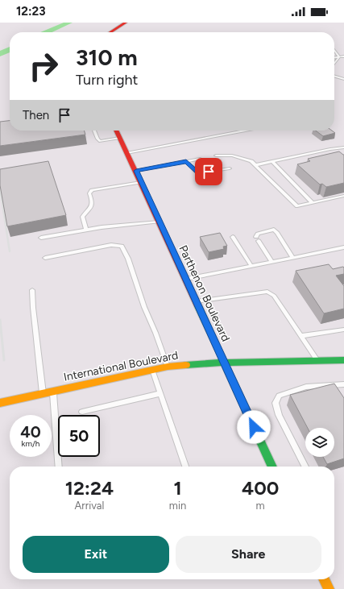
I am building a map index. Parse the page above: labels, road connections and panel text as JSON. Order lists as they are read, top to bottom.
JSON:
{
  "streets": {
    "main road": ["Parthenon Boulevard", "International Boulevard"]
  },
  "crossings": [
    ["Parthenon Boulevard", "International Boulevard"]
  ],
  "page": {
    "status": "12:23",
    "turn": ["310 m", "Turn right"],
    "then": "Then",
    "speed": "40 km/h",
    "limit": "50",
    "eta": [
      "12:24",
      "Arrival",
      "1",
      "min",
      "400",
      "m"
    ],
    "buttons": ["Exit", "Share"]
  }
}
